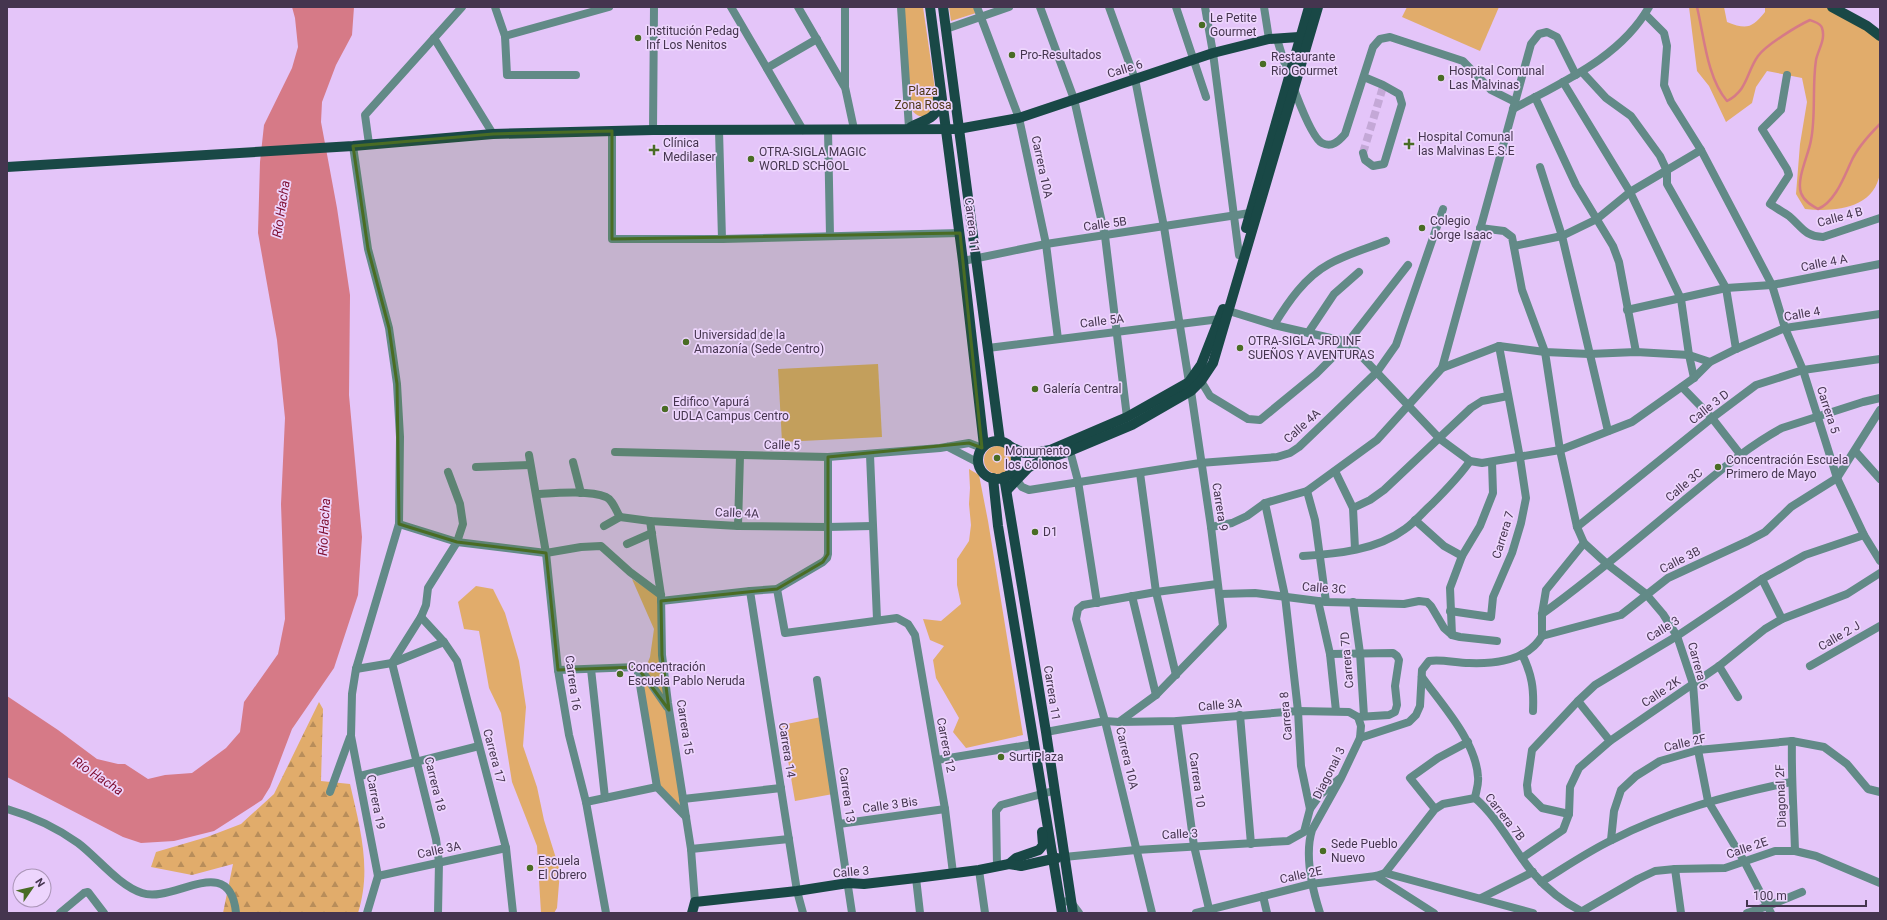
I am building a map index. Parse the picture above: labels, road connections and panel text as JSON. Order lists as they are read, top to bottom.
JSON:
{
  "streets": {
    "main road": [
      "Calle 6",
      "Carrera 11",
      "Calle 3",
      "Carrera 15"
    ],
    "street": [
      "Carrera 10A",
      "Calle 4 B",
      "Calle 5B",
      "Calle 4 A",
      "Calle 4",
      "Calle 5A",
      "Calle 3 D",
      "Carrera 5",
      "Calle 4A",
      "Calle 5",
      "Calle 3C",
      "Carrera 9",
      "Carrera 7",
      "Calle 3B",
      "Calle 2 J",
      "Carrera 7D",
      "Carrera 6",
      "Carrera 16",
      "Calle 2K",
      "Calle 3A",
      "Carrera 8",
      "Calle 2F",
      "Carrera 12",
      "Carrera 14",
      "Carrera 17",
      "Diagonal 3",
      "Carrera 10",
      "Carrera 18",
      "Carrera 13",
      "Diagonal 2F",
      "Carrera 19",
      "Calle 3 Bis",
      "Carrera 7B",
      "Calle 2E"
    ]
  },
  "crossings": [
    ["Calle 6", "Carrera 10A"],
    ["Calle 6", "Carrera 11"],
    ["Calle 6", "Carrera 9"],
    ["Calle 6", "Carrera 19"],
    ["Carrera 10A", "Calle 5B"],
    ["Carrera 10A", "Calle 5A"],
    ["Carrera 10A", "Calle 3"],
    ["Carrera 10A", "Calle 3A"],
    ["Calle 5B", "Carrera 11"],
    ["Calle 5B", "Carrera 9"],
    ["Carrera 11", "Calle 5A"],
    ["Carrera 11", "Calle 4A"],
    ["Carrera 11", "Calle 5"],
    ["Carrera 11", "Calle 3"],
    ["Carrera 11", "Calle 3A"],
    ["Calle 4 A", "Carrera 5"],
    ["Calle 4", "Carrera 5"],
    ["Calle 4", "Carrera 7"],
    ["Calle 4", "Carrera 6"],
    ["Calle 5A", "Carrera 9"],
    ["Calle 3 D", "Carrera 5"],
    ["Calle 3 D", "Carrera 6"],
    ["Carrera 5", "Calle 3C"],
    ["Carrera 5", "Calle 3B"],
    ["Carrera 5", "Calle 3"],
    ["Calle 4A", "Calle 5"],
    ["Calle 4A", "Carrera 9"],
    ["Calle 4A", "Carrera 15"],
    ["Calle 3C", "Carrera 9"],
    ["Calle 3C", "Carrera 7D"],
    ["Calle 3C", "Carrera 6"],
    ["Calle 3C", "Carrera 8"],
    ["Calle 3B", "Carrera 6"],
    ["Calle 3", "Carrera 6"],
    ["Calle 3", "Calle 2K"],
    ["Calle 3", "Carrera 8"],
    ["Calle 3", "Carrera 15"],
    ["Calle 3", "Carrera 12"],
    ["Calle 3", "Carrera 14"],
    ["Calle 3", "Diagonal 3"],
    ["Calle 3", "Carrera 10"],
    ["Calle 3", "Carrera 13"],
    ["Carrera 7D", "Calle 3A"],
    ["Carrera 7D", "Diagonal 3"],
    ["Carrera 6", "Calle 2K"],
    ["Carrera 6", "Calle 2F"],
    ["Carrera 6", "Calle 2E"],
    ["Calle 2K", "Carrera 7B"],
    ["Calle 3A", "Carrera 8"],
    ["Calle 3A", "Carrera 17"],
    ["Calle 3A", "Diagonal 3"],
    ["Calle 3A", "Carrera 10"],
    ["Calle 3A", "Carrera 18"],
    ["Calle 3A", "Carrera 19"],
    ["Carrera 8", "Diagonal 3"],
    ["Carrera 8", "Calle 2E"],
    ["Calle 2F", "Diagonal 2F"],
    ["Carrera 12", "Calle 3 Bis"],
    ["Carrera 10", "Calle 2E"],
    ["Carrera 13", "Calle 3 Bis"],
    ["Diagonal 2F", "Calle 2E"],
    ["Carrera 7B", "Calle 2E"]
  ],
  "water": ["Río Hacha"],
  "parks": ["Plaza Zona Rosa"],
  "places": {
    "other": [
      "Le Petite Gourmet",
      "Institución Pedag Inf Los Nenitos",
      "Pro-Resultados",
      "Restaurante Rio Gourmet",
      "Hospital Comunal Las Malvinas",
      "OTRA-SIGLA MAGIC WORLD SCHOOL",
      "Colegio Jorge Isaac",
      "Universidad de la Amazonía (Sede Centro)",
      "OTRA-SIGLA JRD INF SUEÑOS Y AVENTURAS",
      "Galería Central",
      "Edifico Yapurá UDLA Campus Centro",
      "Monumento los Colonos",
      "Concentración Escuela Primero de Mayo",
      "D1",
      "Concentración Escuela Pablo Neruda",
      "SurtiPlaza",
      "Sede Pueblo Nuevo",
      "Escuela El Obrero"
    ],
    "health": ["Hospital Comunal las Malvinas E.S.E", "Clínica Medilaser"]
  },
  "scale_bar": "100 m",
  "north": "top right"
}
